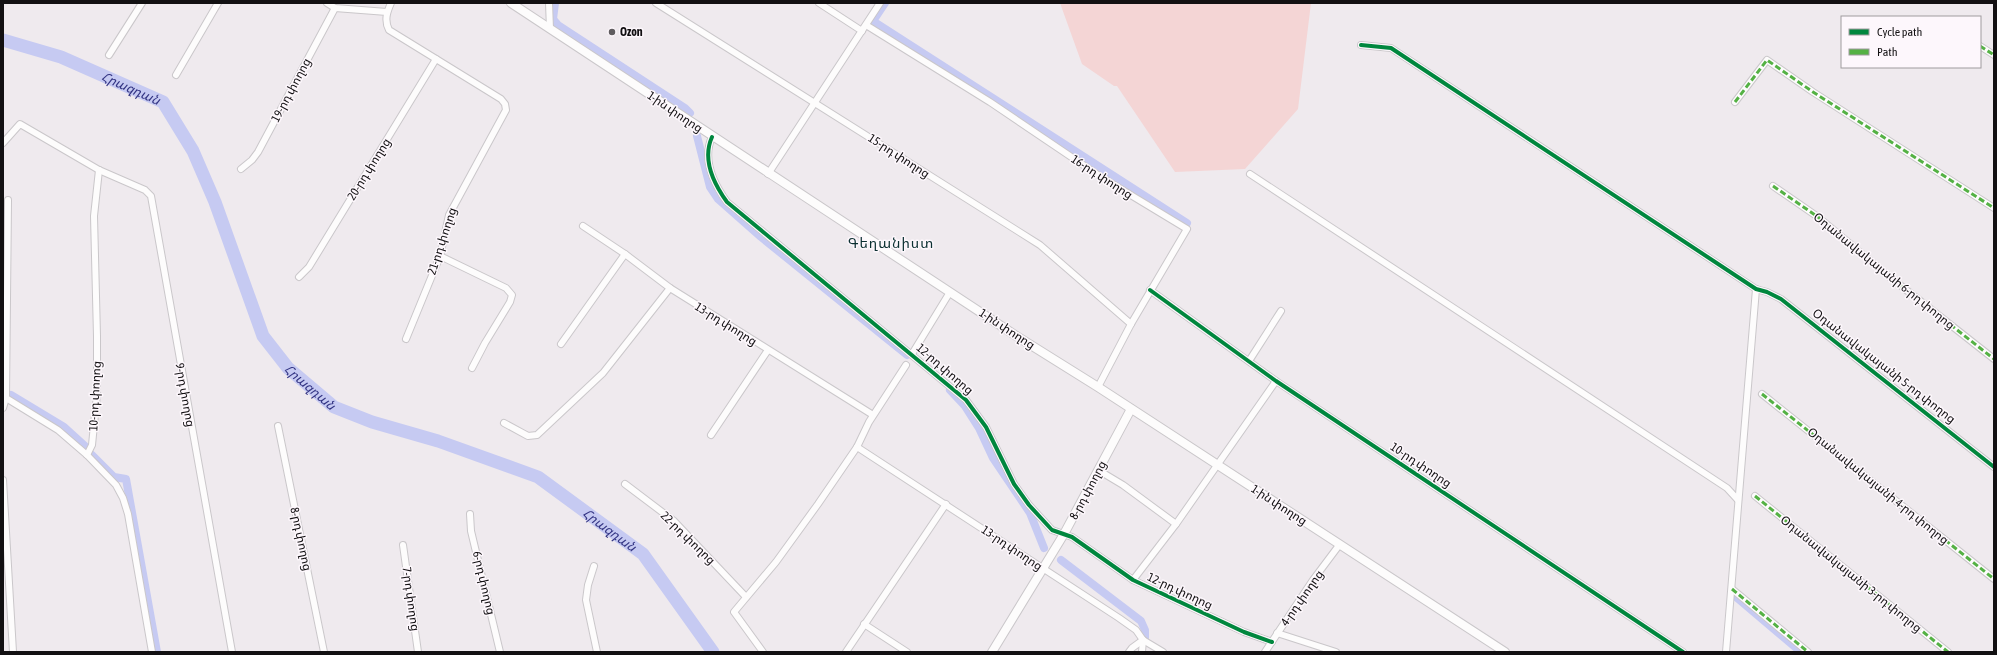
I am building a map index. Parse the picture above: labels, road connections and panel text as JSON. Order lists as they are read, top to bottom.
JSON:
{
  "streets": {
    "main road": ["1-ին փողոց", "8-րդ փողոց"],
    "street": [
      "19-րդ փողոց",
      "15-րդ փողոց",
      "20-րդ փողոց",
      "16-րդ փողոց",
      "21-րդ փողոց",
      "Օդանավակայանի 6-րդ փողոց",
      "13-րդ փողոց",
      "Օդանավակայանի 5-րդ փողոց",
      "12-րդ փողոց",
      "9-րդ փողոց",
      "10-րդ փողոց",
      "Օդանավակայանի 4-րդ փողոց",
      "22-րդ փողոց",
      "Օդանավակայանի 3-րդ փողոց",
      "6-րդ փողոց",
      "4-րդ փողոց",
      "7-րդ փողոց"
    ]
  },
  "crossings": [
    ["1-ին փողոց", "16-րդ փողոց"],
    ["1-ին փողոց", "12-րդ փողոց"],
    ["1-ին փողոց", "8-րդ փողոց"],
    ["1-ին փողոց", "4-րդ փողոց"],
    ["15-րդ փողոց", "16-րդ փողոց"],
    ["20-րդ փողոց", "21-րդ փողոց"],
    ["16-րդ փողոց", "10-րդ փողոց"],
    ["13-րդ փողոց", "8-րդ փողոց"],
    ["12-րդ փողոց", "8-րդ փողոց"],
    ["12-րդ փողոց", "4-րդ փողոց"],
    ["9-րդ փողոց", "10-րդ փողոց"]
  ],
  "districts": ["Գեղանիստ"],
  "water": ["Հրազդան"],
  "places": ["Ozon"],
  "legend": ["Cycle path", "Path"]
}
